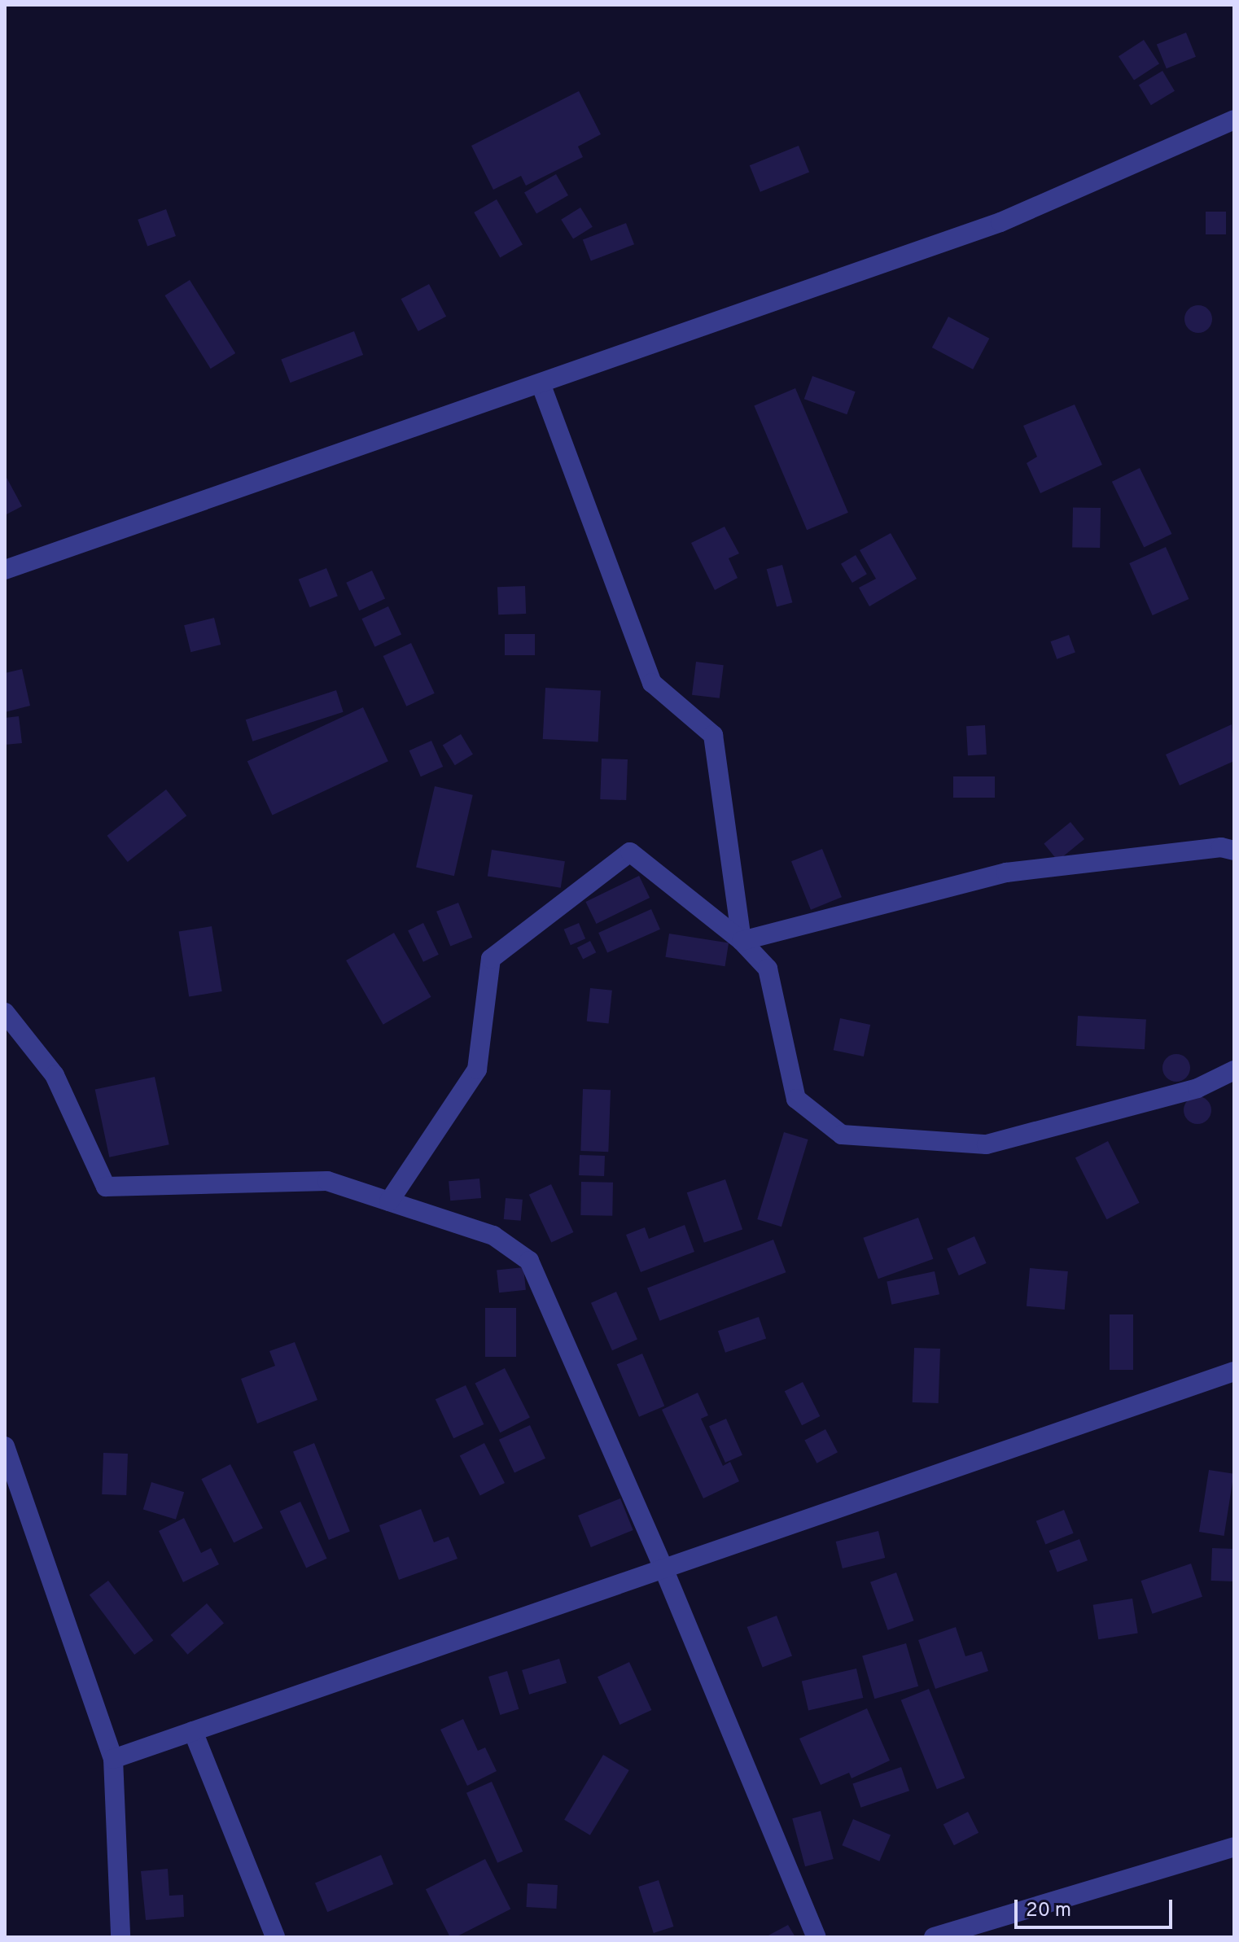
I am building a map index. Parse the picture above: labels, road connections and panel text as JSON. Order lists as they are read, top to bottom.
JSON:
{
  "scale_bar": "20 m"
}
